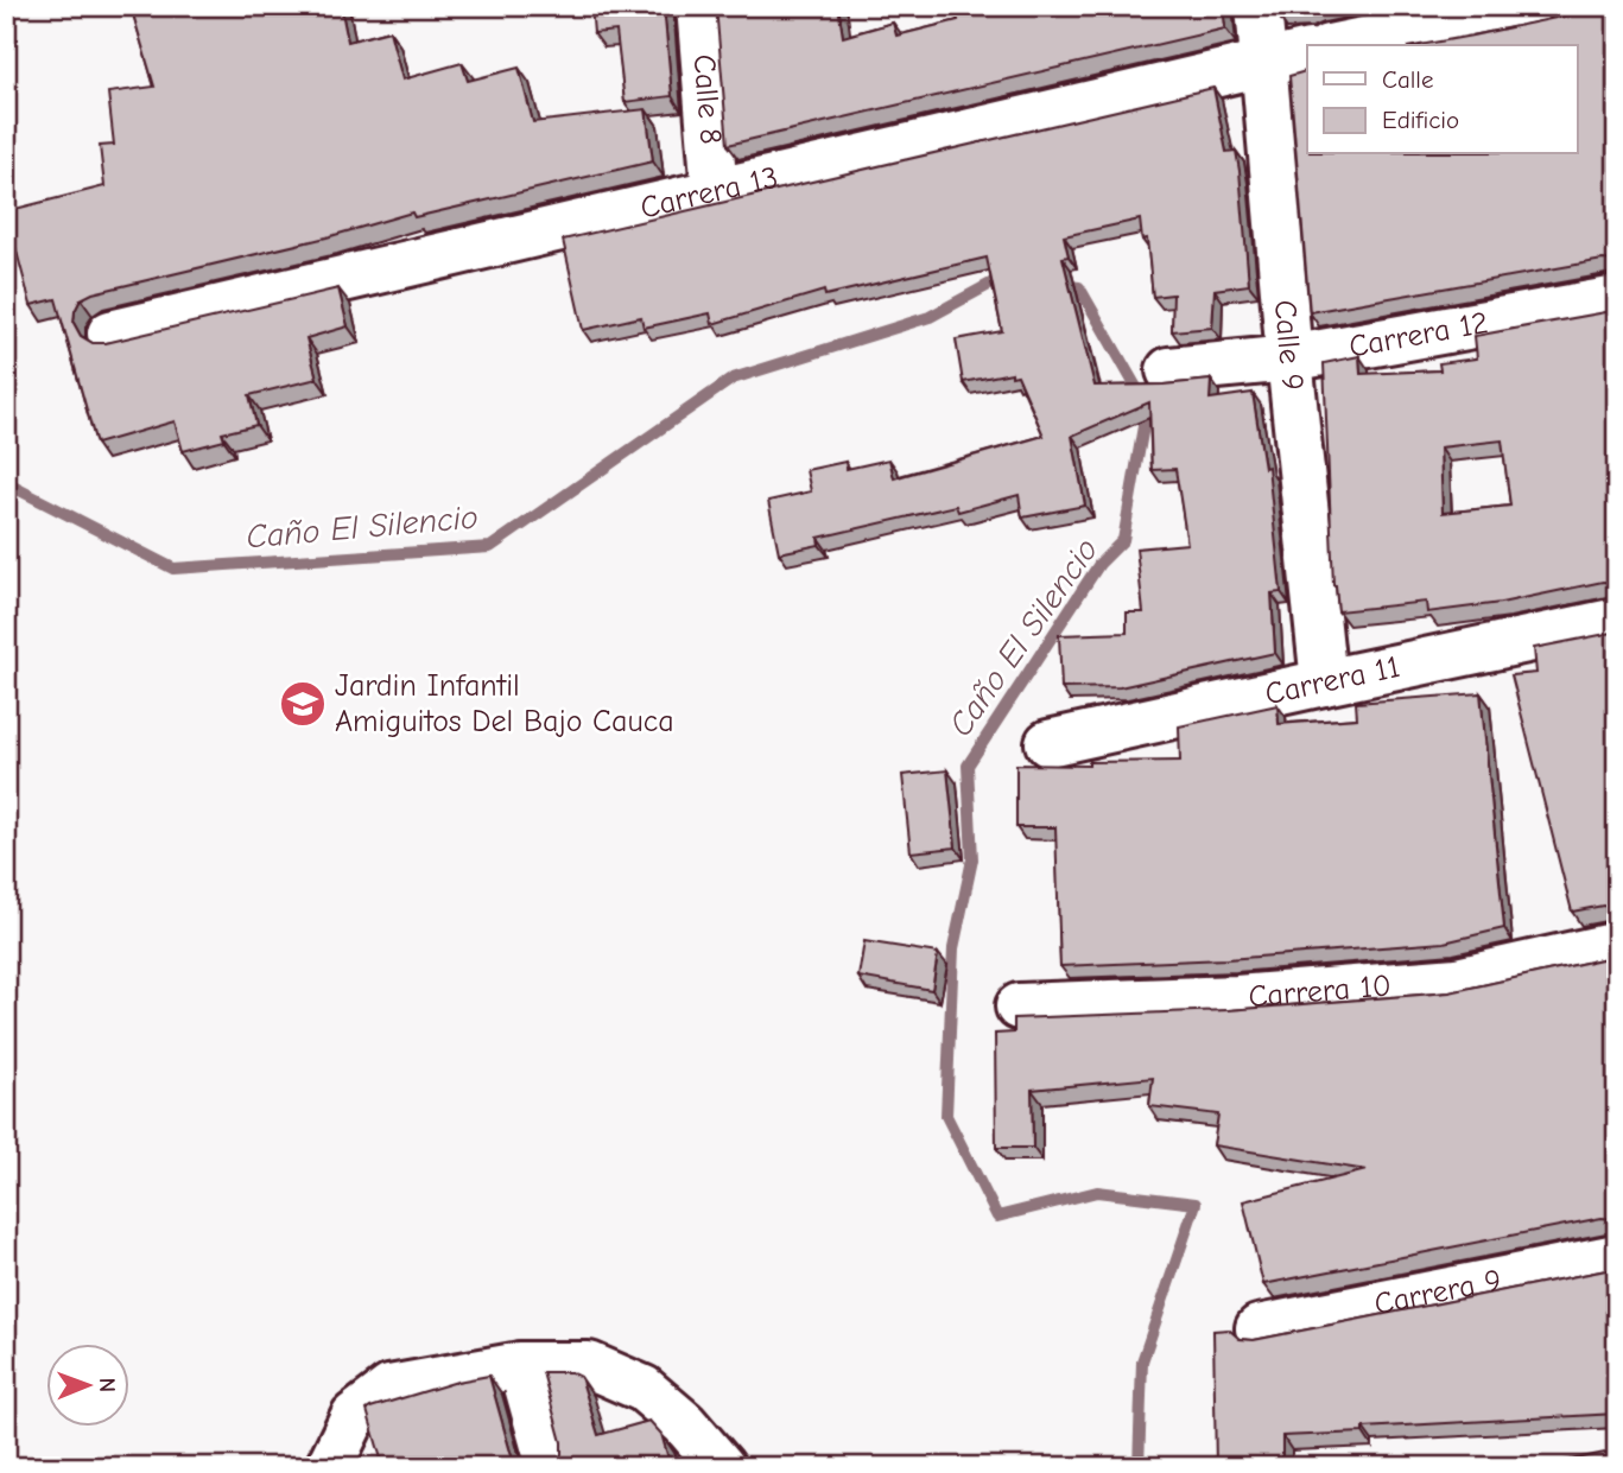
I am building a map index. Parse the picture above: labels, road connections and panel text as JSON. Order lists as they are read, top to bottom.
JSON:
{
  "streets": {
    "street": [
      "Calle 8",
      "Carrera 13",
      "Carrera 12",
      "Calle 9",
      "Carrera 11",
      "Carrera 10",
      "Carrera 9"
    ]
  },
  "crossings": [
    ["Calle 8", "Carrera 13"],
    ["Carrera 13", "Calle 9"],
    ["Carrera 12", "Calle 9"],
    ["Calle 9", "Carrera 11"]
  ],
  "water": ["Caño El Silencio"],
  "places": {
    "school or university": ["Jardin Infantil Amiguitos Del Bajo Cauca"]
  },
  "legend": ["Calle", "Edificio"],
  "north": "right"
}
